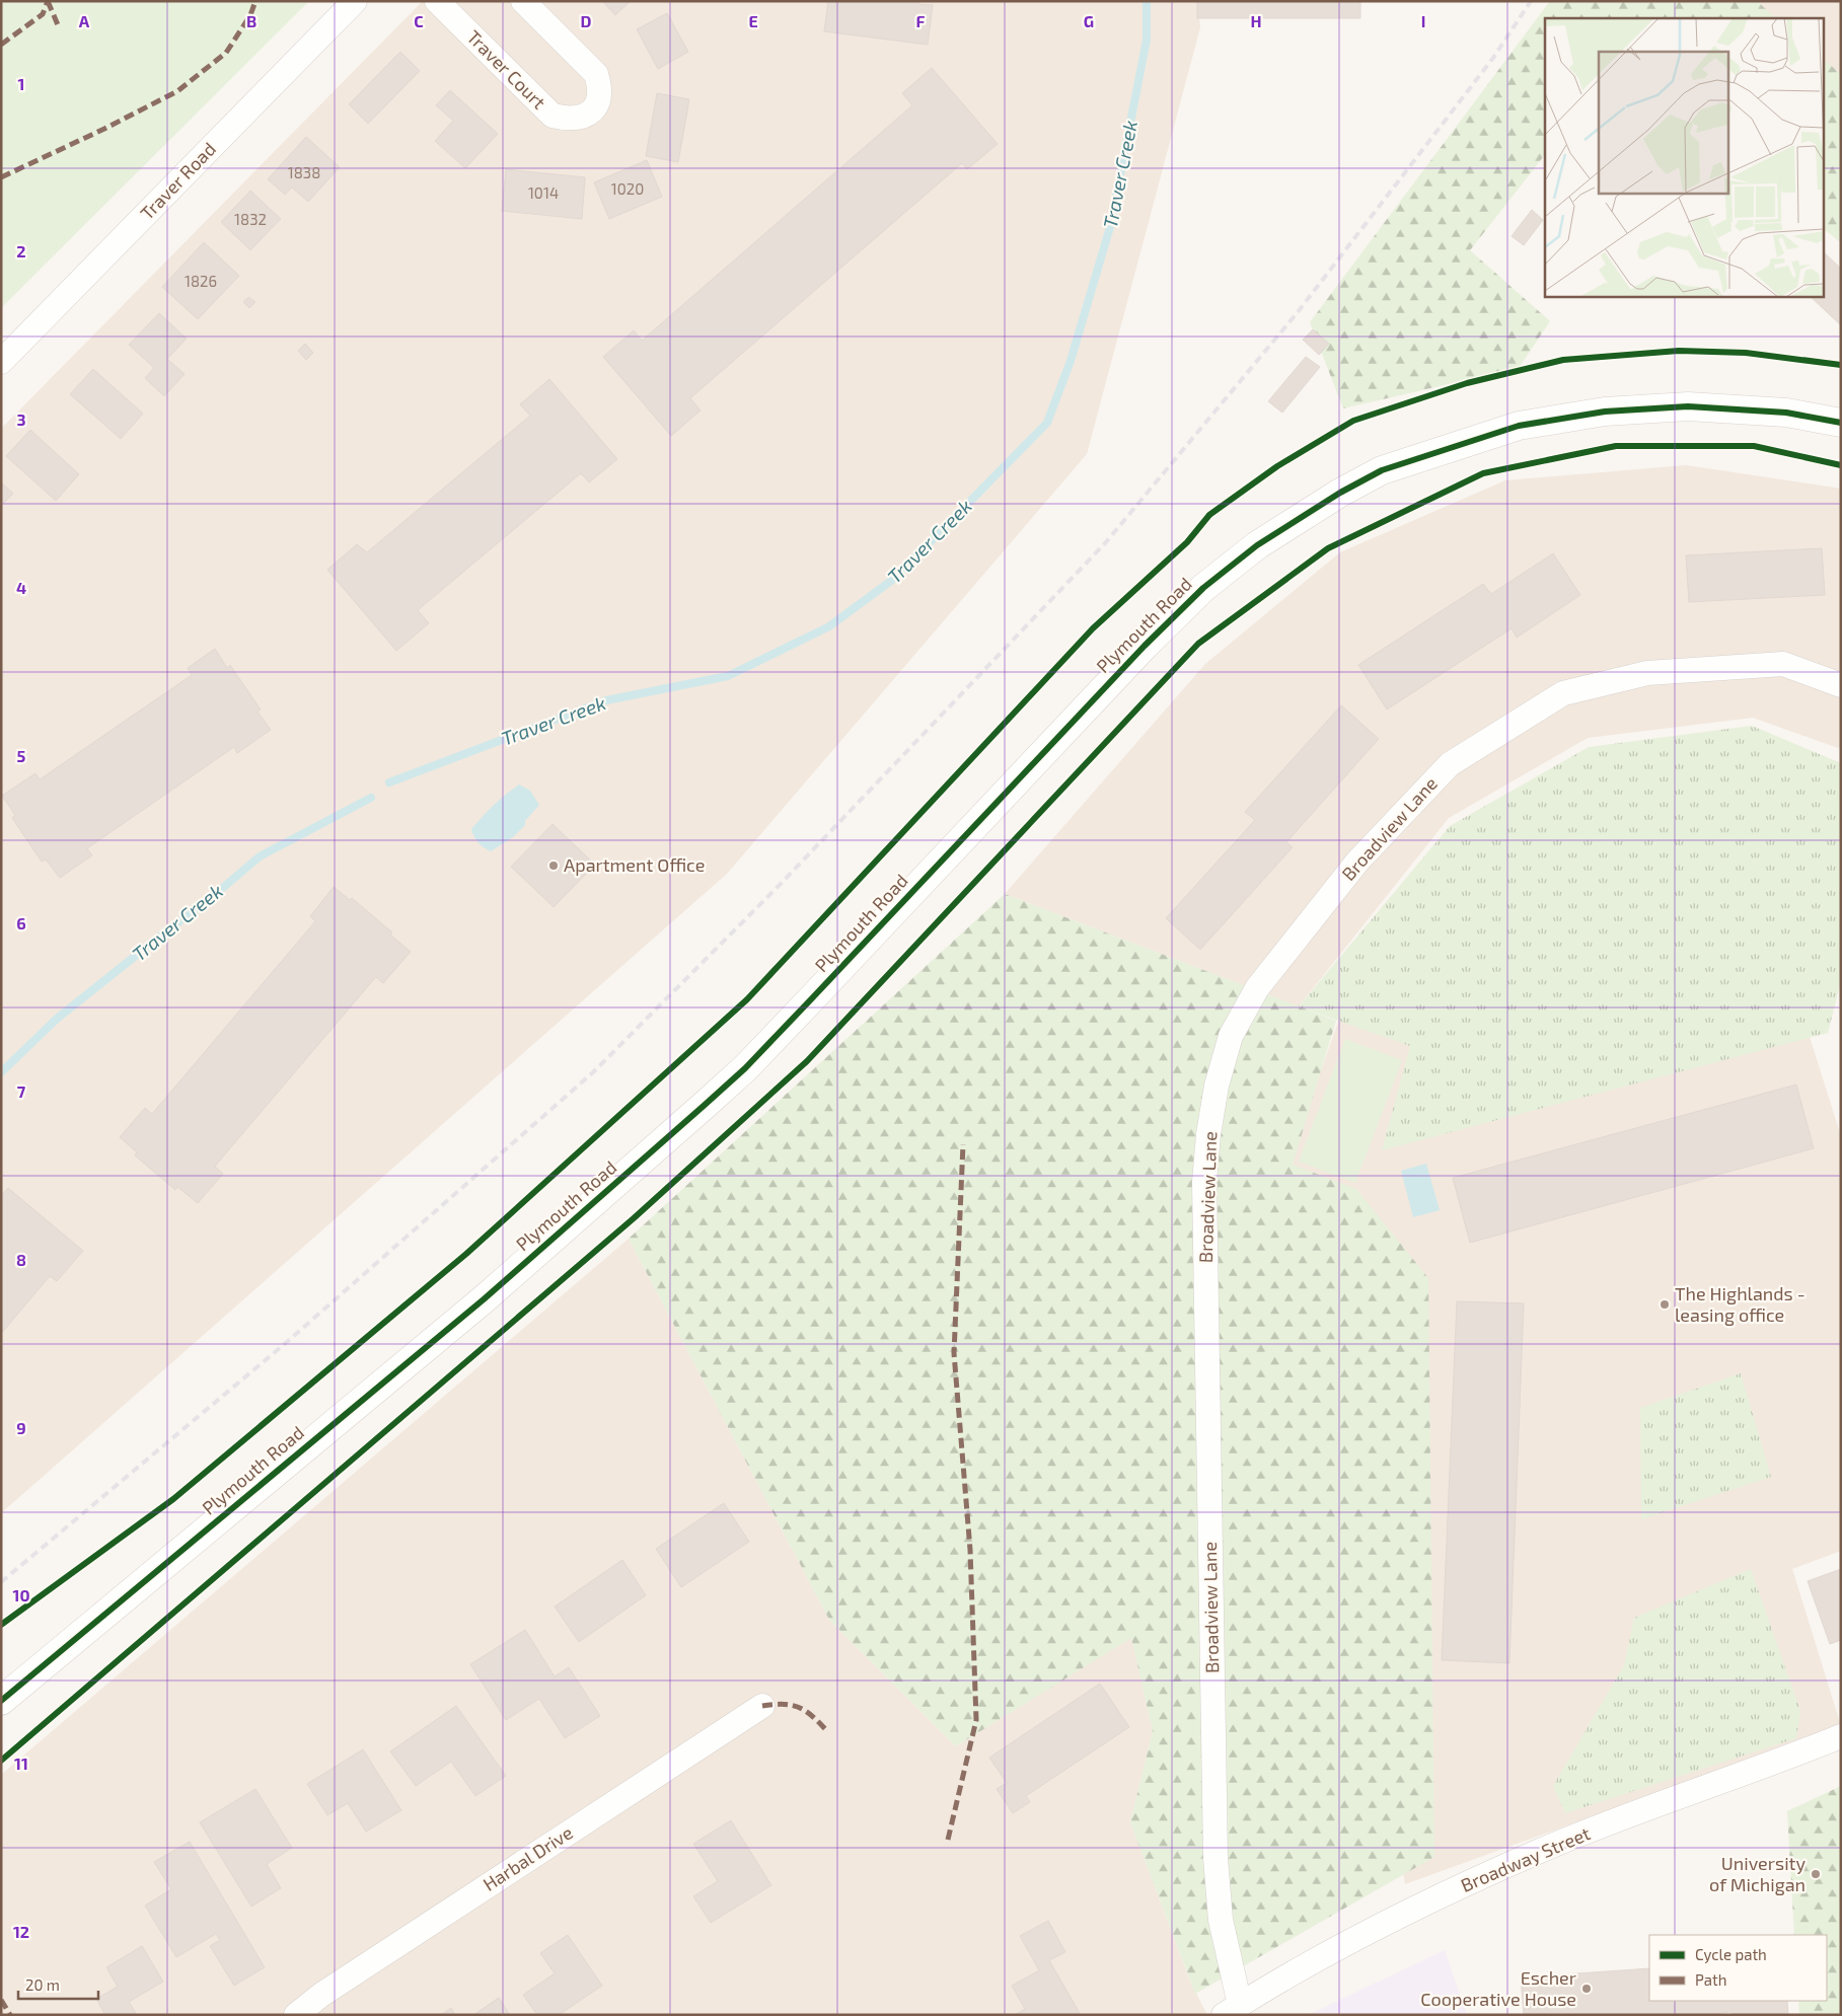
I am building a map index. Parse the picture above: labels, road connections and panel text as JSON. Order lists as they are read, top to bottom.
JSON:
{
  "streets": {
    "main road": ["Plymouth Road"],
    "street": [
      "Traver Court",
      "Traver Road",
      "Broadview Lane",
      "Harbal Drive",
      "Broadway Street"
    ]
  },
  "crossings": [
    ["Broadview Lane", "Broadway Street"]
  ],
  "water": ["Traver Creek"],
  "places": [
    "Apartment Office",
    "The Highlands - leasing office",
    "University of Michigan",
    "Escher Cooperative House"
  ],
  "house_numbers": [
    "1838",
    "1020",
    "1014",
    "1832",
    "1826"
  ],
  "legend": ["Cycle path", "Path"],
  "scale_bar": "20 m",
  "grid": {
    "columns": [
      "A",
      "B",
      "C",
      "D",
      "E",
      "F",
      "G",
      "H",
      "I"
    ],
    "rows": [
      "1",
      "2",
      "3",
      "4",
      "5",
      "6",
      "7",
      "8",
      "9",
      "10",
      "11",
      "12"
    ]
  }
}
